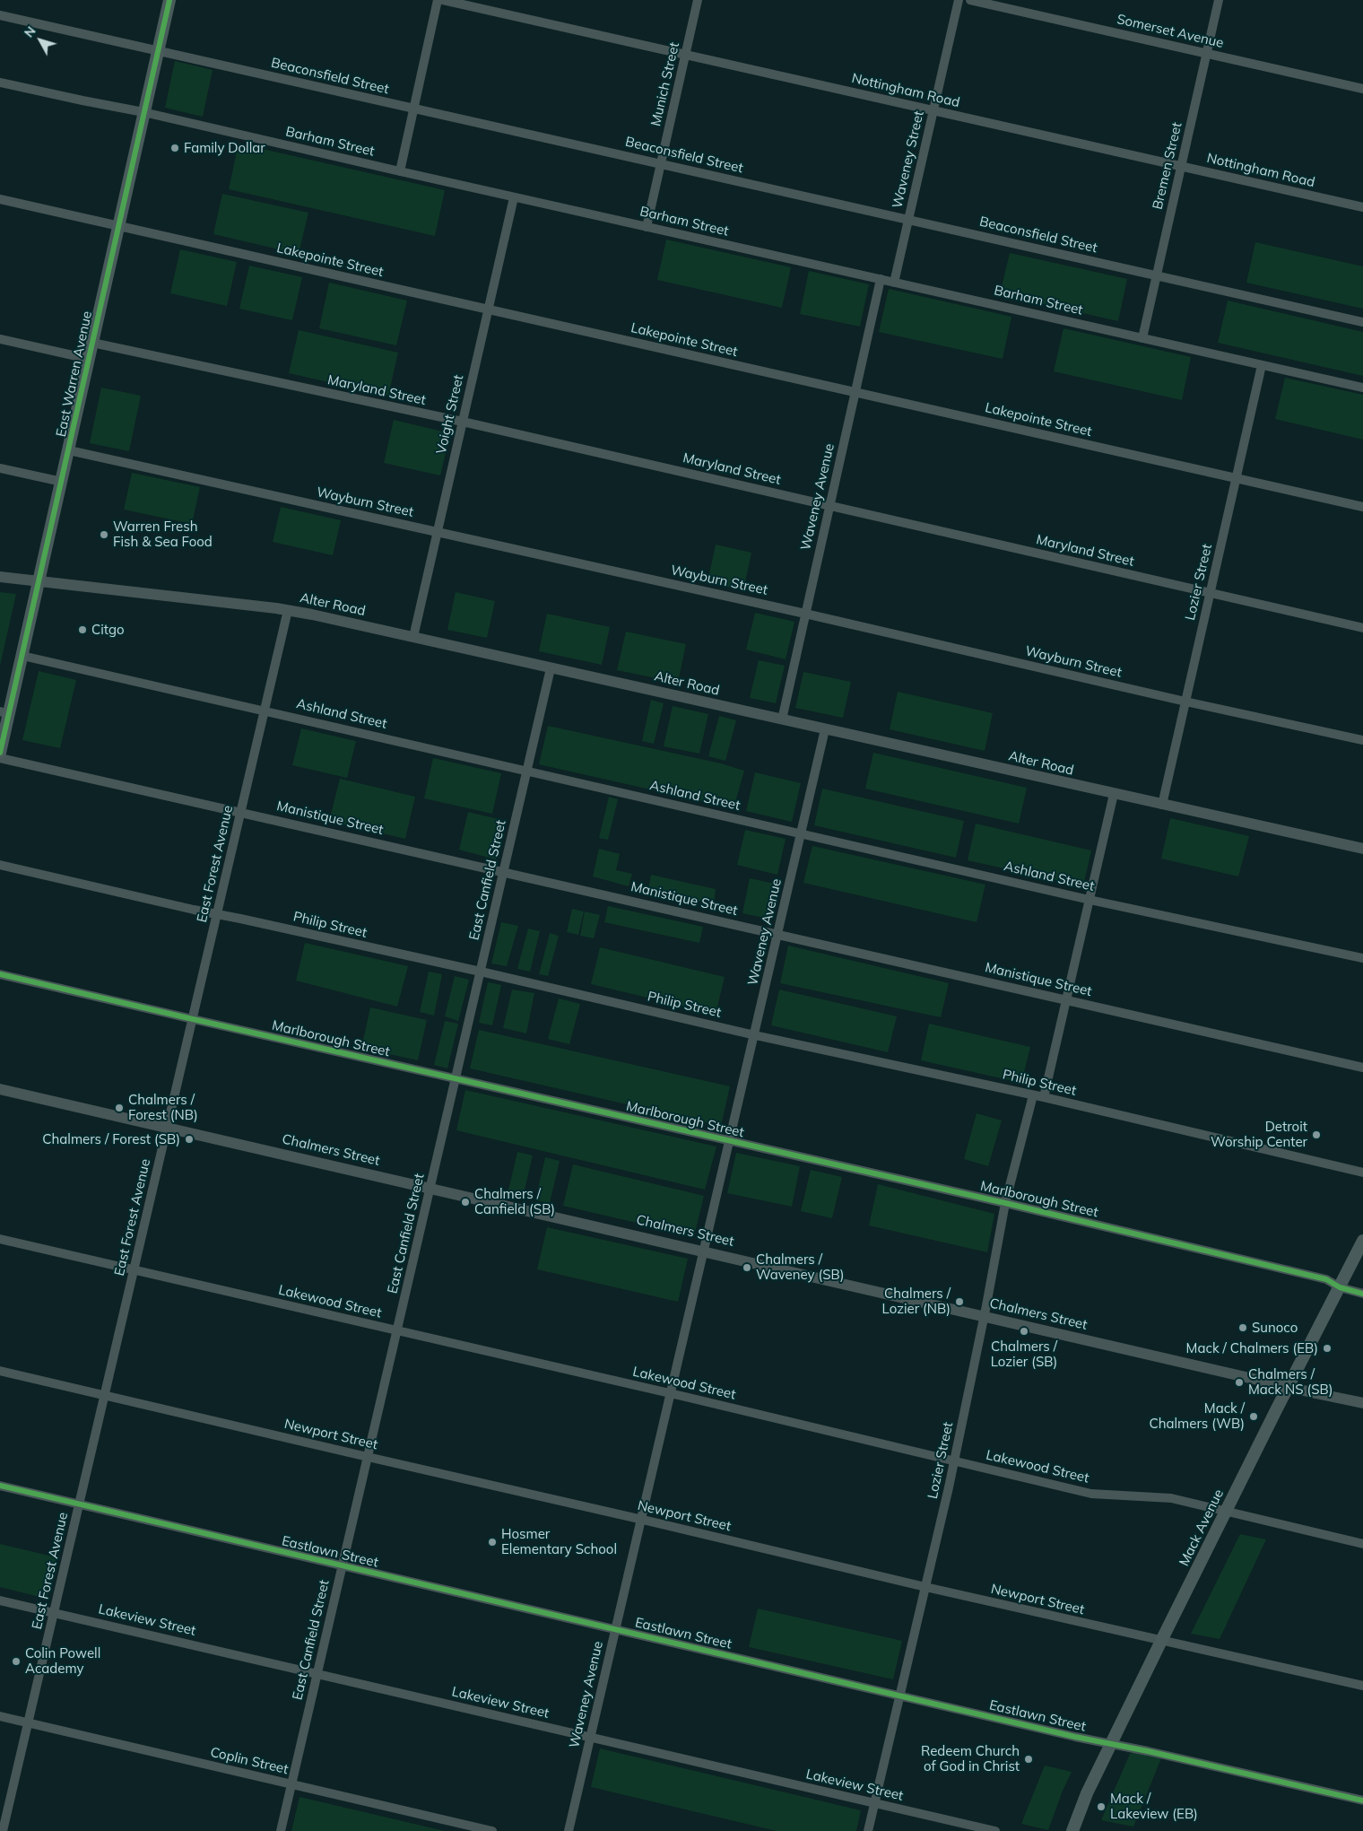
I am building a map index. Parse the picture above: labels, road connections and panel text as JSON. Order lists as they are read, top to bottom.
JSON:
{
  "streets": {
    "main road": ["East Warren Avenue", "Mack Avenue"],
    "street": [
      "Somerset Avenue",
      "Beaconsfield Street",
      "Munich Street",
      "Nottingham Road",
      "Barham Street",
      "Waveney Street",
      "Bremen Street",
      "Lakepointe Street",
      "Maryland Street",
      "Voight Street",
      "Waveney Avenue",
      "Wayburn Street",
      "Lozier Street",
      "Alter Road",
      "Ashland Street",
      "Manistique Street",
      "East Forest Avenue",
      "East Canfield Street",
      "Philip Street",
      "Marlborough Street",
      "Chalmers Street",
      "Lakewood Street",
      "Newport Street",
      "Eastlawn Street",
      "Lakeview Street",
      "Coplin Street"
    ]
  },
  "crossings": [
    ["Somerset Avenue", "Bremen Street"],
    ["Beaconsfield Street", "Munich Street"],
    ["Beaconsfield Street", "Waveney Street"],
    ["Beaconsfield Street", "Bremen Street"],
    ["Beaconsfield Street", "East Warren Avenue"],
    ["Munich Street", "Nottingham Road"],
    ["Munich Street", "Barham Street"],
    ["Nottingham Road", "Waveney Street"],
    ["Nottingham Road", "Bremen Street"],
    ["Barham Street", "Bremen Street"],
    ["Barham Street", "East Warren Avenue"],
    ["Barham Street", "Voight Street"],
    ["Barham Street", "Waveney Avenue"],
    ["Barham Street", "Lozier Street"],
    ["Lakepointe Street", "East Warren Avenue"],
    ["Lakepointe Street", "Voight Street"],
    ["Lakepointe Street", "Waveney Avenue"],
    ["Lakepointe Street", "Lozier Street"],
    ["East Warren Avenue", "Maryland Street"],
    ["East Warren Avenue", "Wayburn Street"],
    ["East Warren Avenue", "Alter Road"],
    ["East Warren Avenue", "Ashland Street"],
    ["Maryland Street", "Voight Street"],
    ["Maryland Street", "Waveney Avenue"],
    ["Maryland Street", "Lozier Street"],
    ["Voight Street", "Wayburn Street"],
    ["Voight Street", "Alter Road"],
    ["Waveney Avenue", "Wayburn Street"],
    ["Waveney Avenue", "Alter Road"],
    ["Waveney Avenue", "Ashland Street"],
    ["Waveney Avenue", "Manistique Street"],
    ["Waveney Avenue", "Philip Street"],
    ["Waveney Avenue", "Marlborough Street"],
    ["Waveney Avenue", "Chalmers Street"],
    ["Waveney Avenue", "Lakewood Street"],
    ["Waveney Avenue", "Newport Street"],
    ["Waveney Avenue", "Eastlawn Street"],
    ["Waveney Avenue", "Lakeview Street"],
    ["Wayburn Street", "Lozier Street"],
    ["Lozier Street", "Alter Road"],
    ["Lozier Street", "Philip Street"],
    ["Lozier Street", "Marlborough Street"],
    ["Lozier Street", "Chalmers Street"],
    ["Lozier Street", "Lakewood Street"],
    ["Lozier Street", "Newport Street"],
    ["Lozier Street", "Eastlawn Street"],
    ["Lozier Street", "Lakeview Street"],
    ["Alter Road", "East Forest Avenue"],
    ["Alter Road", "East Canfield Street"],
    ["Ashland Street", "East Forest Avenue"],
    ["Ashland Street", "East Canfield Street"],
    ["Manistique Street", "East Forest Avenue"],
    ["Manistique Street", "East Canfield Street"],
    ["East Forest Avenue", "Philip Street"],
    ["East Forest Avenue", "Marlborough Street"],
    ["East Forest Avenue", "Chalmers Street"],
    ["East Forest Avenue", "Lakewood Street"],
    ["East Forest Avenue", "Newport Street"],
    ["East Forest Avenue", "Eastlawn Street"],
    ["East Forest Avenue", "Lakeview Street"],
    ["East Forest Avenue", "Coplin Street"],
    ["East Canfield Street", "Philip Street"],
    ["East Canfield Street", "Marlborough Street"],
    ["East Canfield Street", "Chalmers Street"],
    ["East Canfield Street", "Lakewood Street"],
    ["East Canfield Street", "Newport Street"],
    ["East Canfield Street", "Eastlawn Street"],
    ["East Canfield Street", "Lakeview Street"],
    ["East Canfield Street", "Coplin Street"],
    ["Marlborough Street", "Mack Avenue"],
    ["Chalmers Street", "Mack Avenue"],
    ["Lakewood Street", "Mack Avenue"],
    ["Newport Street", "Mack Avenue"],
    ["Mack Avenue", "Eastlawn Street"]
  ],
  "places": [
    "Family Dollar",
    "Warren Fresh Fish & Sea Food",
    "Citgo",
    "Chalmers / Forest (NB)",
    "Detroit Worship Center",
    "Chalmers / Forest (SB)",
    "Chalmers / Canfield (SB)",
    "Chalmers / Waveney (SB)",
    "Chalmers / Lozier (NB)",
    "Sunoco",
    "Chalmers / Lozier (SB)",
    "Mack / Chalmers (EB)",
    "Chalmers / Mack NS (SB)",
    "Mack / Chalmers (WB)",
    "Hosmer Elementary School",
    "Colin Powell Academy",
    "Redeem Church of God in Christ",
    "Mack / Lakeview (EB)"
  ],
  "north": "top left"
}
